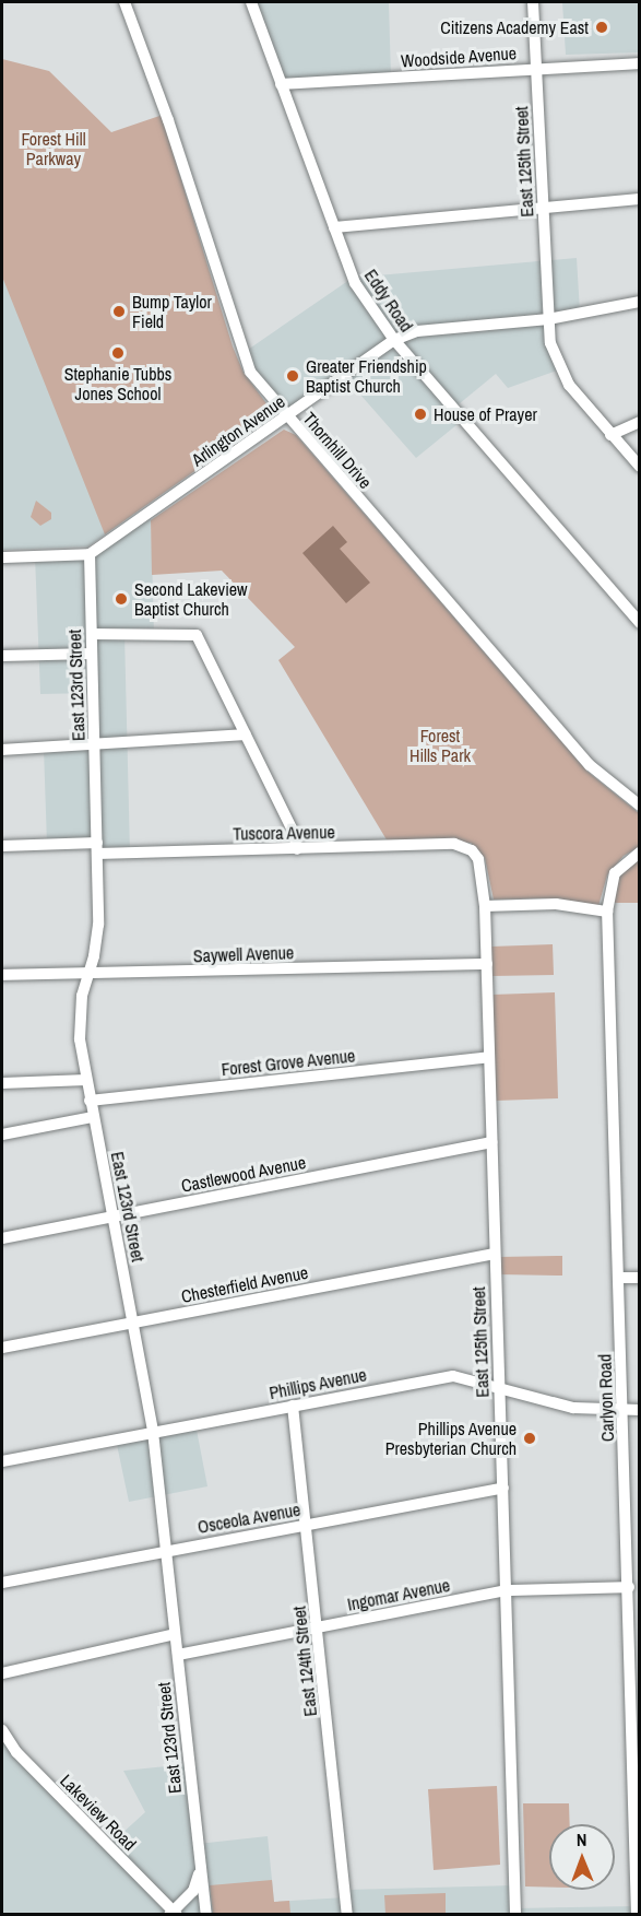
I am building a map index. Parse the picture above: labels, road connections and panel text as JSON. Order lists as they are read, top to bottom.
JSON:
{
  "streets": {
    "street": [
      "Woodside Avenue",
      "East 125th Street",
      "Eddy Road",
      "Arlington Avenue",
      "Thornhill Drive",
      "East 123rd Street",
      "Tuscora Avenue",
      "Saywell Avenue",
      "Forest Grove Avenue",
      "Castlewood Avenue",
      "Chesterfield Avenue",
      "Phillips Avenue",
      "Carlyon Road",
      "Osceola Avenue",
      "Ingomar Avenue",
      "East 124th Street",
      "Lakeview Road"
    ]
  },
  "crossings": [
    ["Woodside Avenue", "East 125th Street"],
    ["Woodside Avenue", "Eddy Road"],
    ["East 125th Street", "Arlington Avenue"],
    ["East 125th Street", "Tuscora Avenue"],
    ["East 125th Street", "Saywell Avenue"],
    ["East 125th Street", "Forest Grove Avenue"],
    ["East 125th Street", "Castlewood Avenue"],
    ["East 125th Street", "Chesterfield Avenue"],
    ["East 125th Street", "Phillips Avenue"],
    ["East 125th Street", "Osceola Avenue"],
    ["East 125th Street", "Ingomar Avenue"],
    ["Eddy Road", "Arlington Avenue"],
    ["Arlington Avenue", "Thornhill Drive"],
    ["Arlington Avenue", "East 123rd Street"],
    ["East 123rd Street", "Tuscora Avenue"],
    ["East 123rd Street", "Saywell Avenue"],
    ["East 123rd Street", "Forest Grove Avenue"],
    ["East 123rd Street", "Castlewood Avenue"],
    ["East 123rd Street", "Chesterfield Avenue"],
    ["East 123rd Street", "Phillips Avenue"],
    ["East 123rd Street", "Osceola Avenue"],
    ["East 123rd Street", "Ingomar Avenue"],
    ["Phillips Avenue", "Carlyon Road"],
    ["Phillips Avenue", "East 124th Street"],
    ["Carlyon Road", "Ingomar Avenue"],
    ["Osceola Avenue", "East 124th Street"],
    ["Ingomar Avenue", "East 124th Street"]
  ],
  "parks": ["Forest Hill Parkway", "Forest Hills Park"],
  "places": [
    "Citizens Academy East",
    "Bump Taylor Field",
    "Stephanie Tubbs Jones School",
    "Greater Friendship Baptist Church",
    "House of Prayer",
    "Second Lakeview Baptist Church",
    "Phillips Avenue Presbyterian Church"
  ],
  "north": "top"
}
